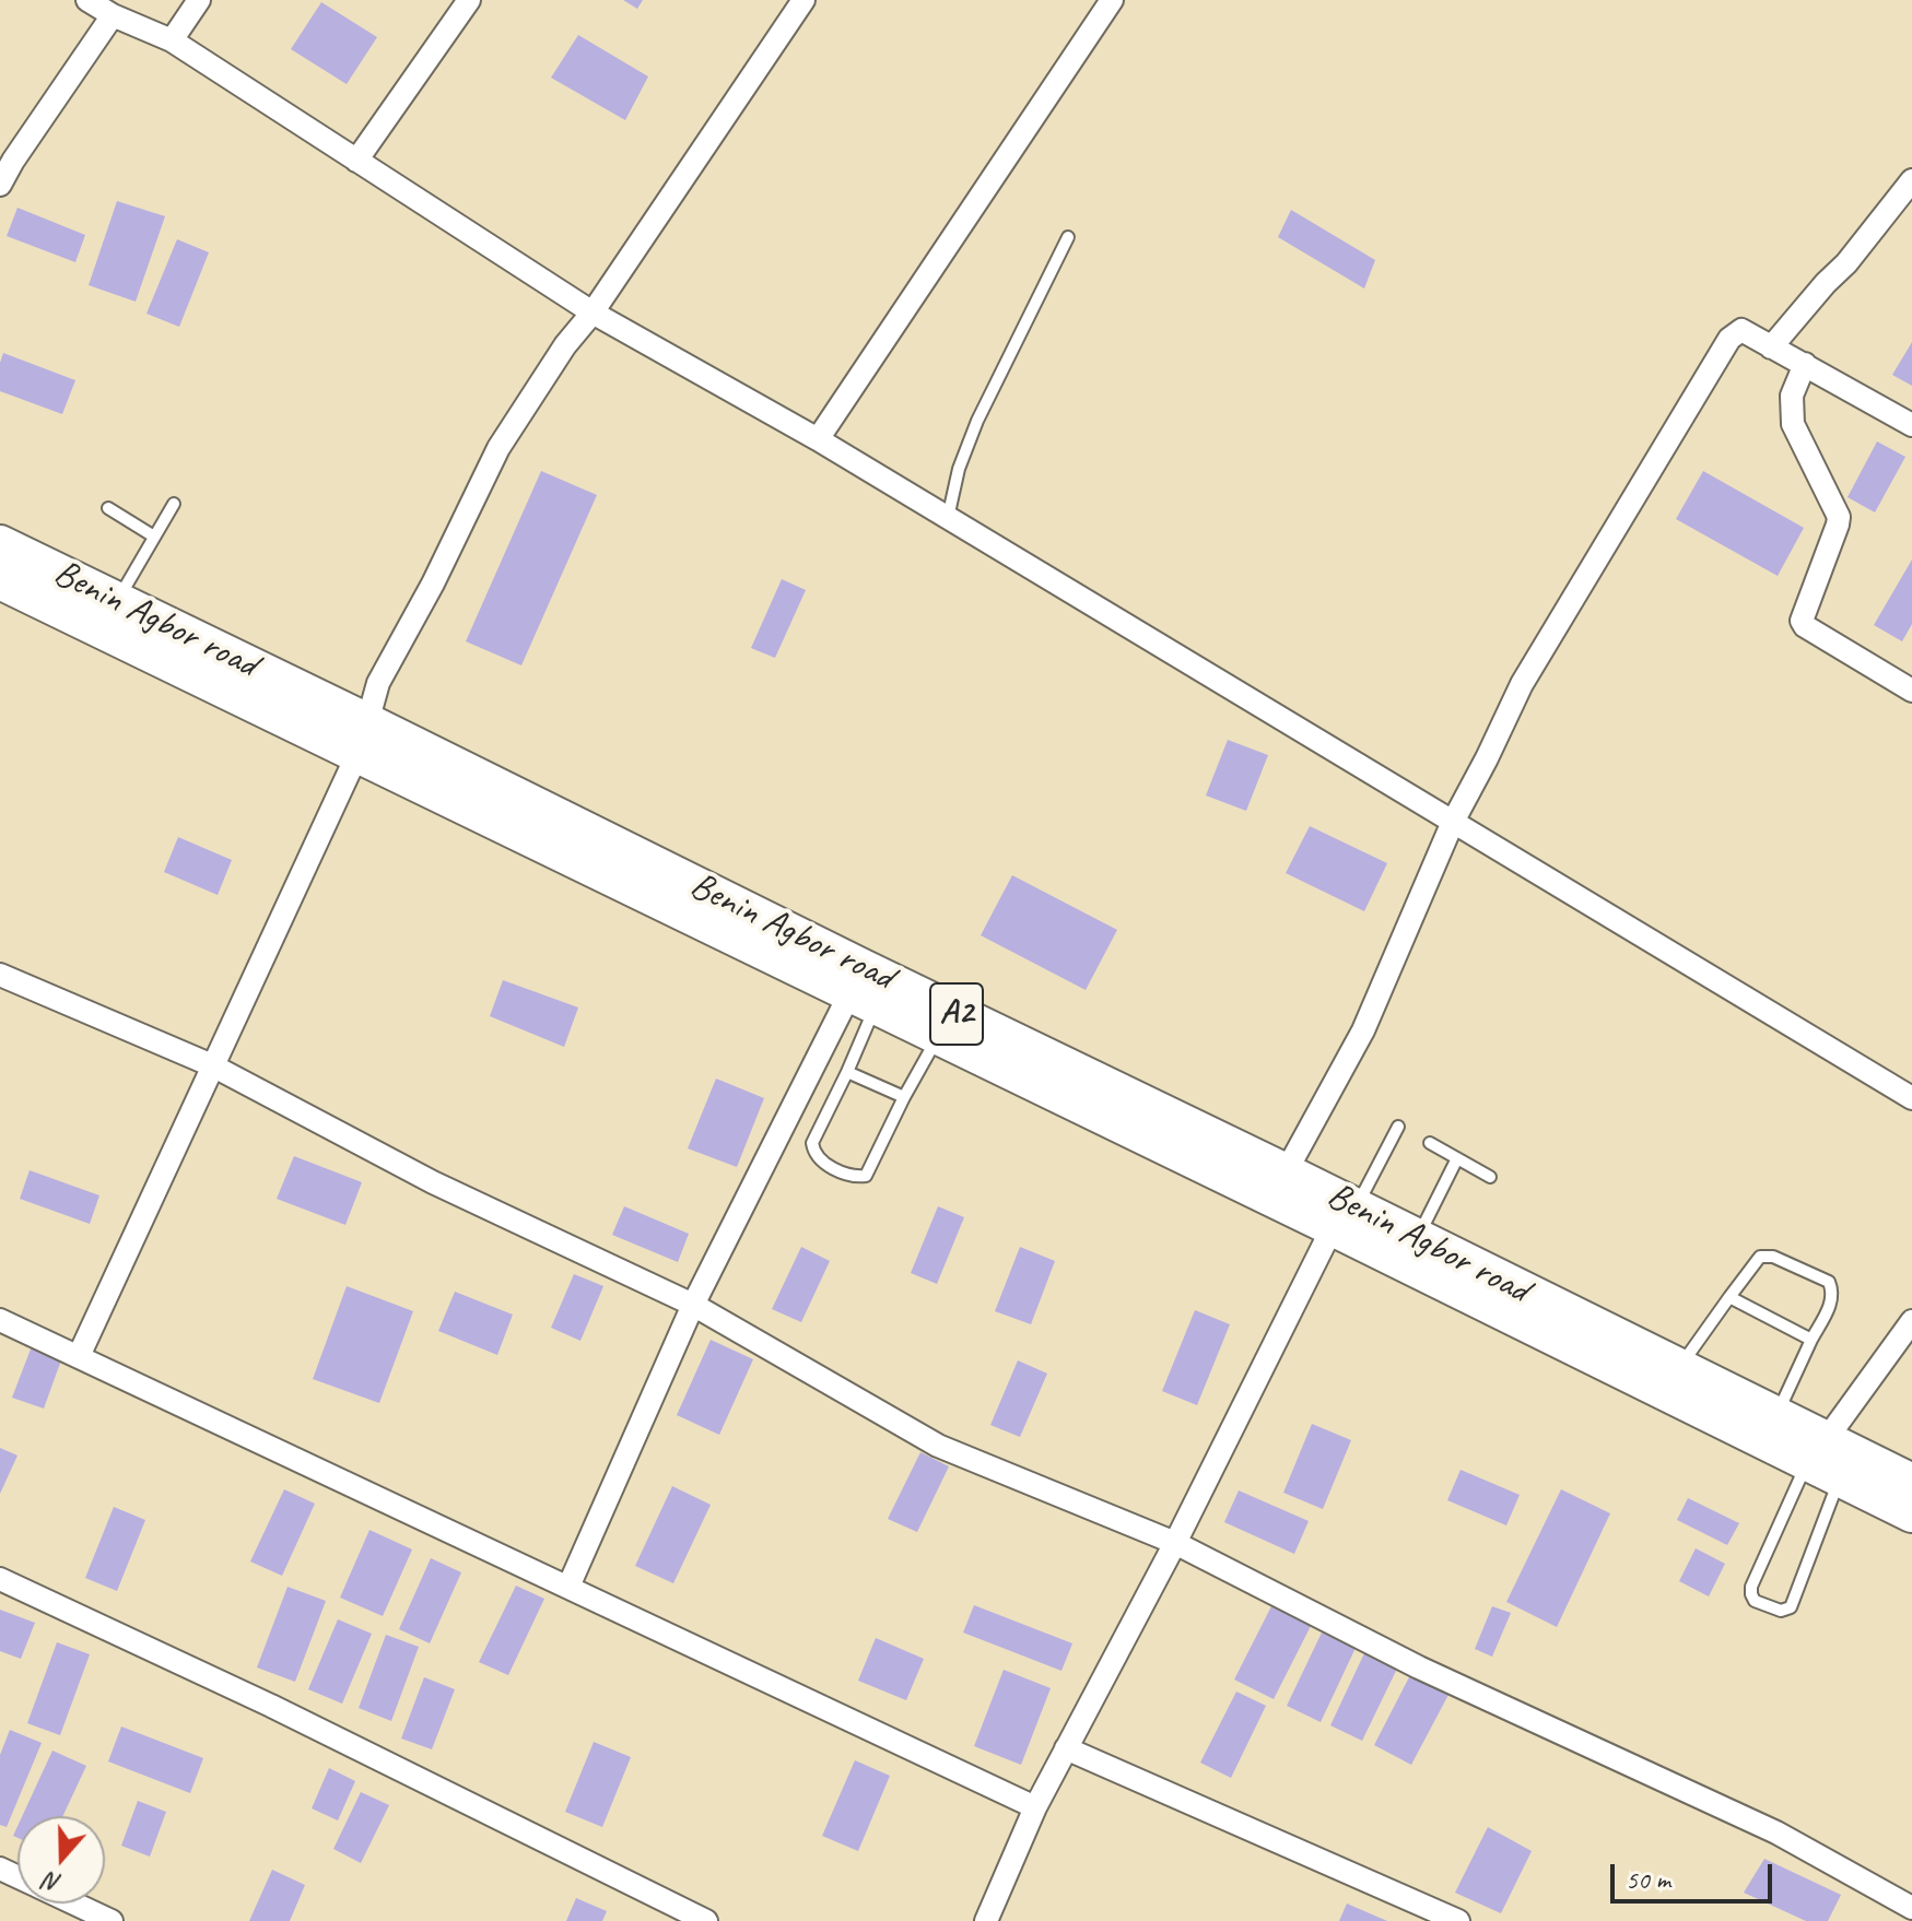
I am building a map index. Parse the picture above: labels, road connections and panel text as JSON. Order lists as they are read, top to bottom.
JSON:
{
  "streets": {
    "highway": ["Benin Agbor road", "A2"]
  },
  "scale_bar": "50 m",
  "north": "bottom"
}
